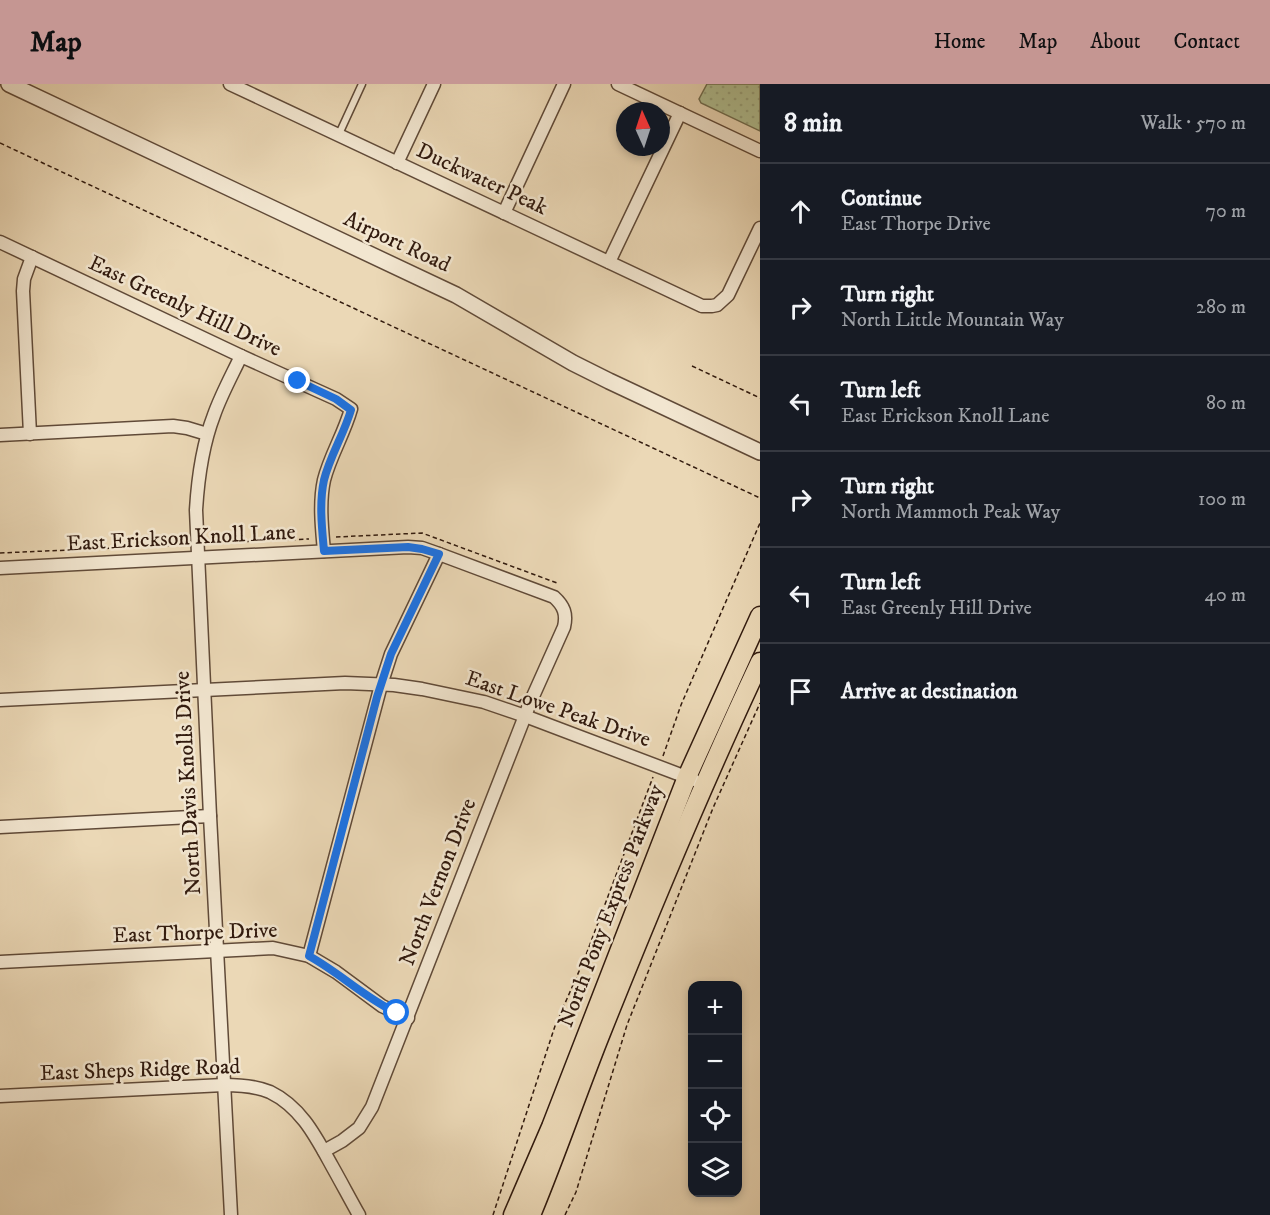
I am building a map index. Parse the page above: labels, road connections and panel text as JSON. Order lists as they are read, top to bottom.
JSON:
{
  "streets": {
    "main road": ["North Pony Express Parkway"],
    "street": [
      "Duckwater Peak",
      "Airport Road",
      "East Greenly Hill Drive",
      "East Erickson Knoll Lane",
      "East Lowe Peak Drive",
      "North Davis Knolls Drive",
      "North Vernon Drive",
      "East Thorpe Drive",
      "East Sheps Ridge Road"
    ]
  },
  "crossings": [
    ["East Greenly Hill Drive", "East Erickson Knoll Lane"],
    ["East Greenly Hill Drive", "North Davis Knolls Drive"],
    ["East Erickson Knoll Lane", "North Davis Knolls Drive"],
    ["East Erickson Knoll Lane", "North Vernon Drive"],
    ["East Lowe Peak Drive", "North Davis Knolls Drive"],
    ["East Lowe Peak Drive", "North Vernon Drive"],
    ["East Lowe Peak Drive", "North Pony Express Parkway"],
    ["North Davis Knolls Drive", "East Thorpe Drive"],
    ["North Davis Knolls Drive", "East Sheps Ridge Road"],
    ["North Vernon Drive", "East Thorpe Drive"],
    ["North Vernon Drive", "East Sheps Ridge Road"]
  ],
  "north": "top",
  "page": {
    "header": "Map",
    "nav": [
      "Home",
      "Map",
      "About",
      "Contact"
    ],
    "heading": ["8 min", "Walk · 570 m"],
    "list": [
      ["Continue", "East Thorpe Drive", "70 m"],
      ["Turn right", "North Little Mountain Way", "280 m"],
      ["Turn left", "East Erickson Knoll Lane", "80 m"],
      ["Turn right", "North Mammoth Peak Way", "100 m"],
      ["Turn left", "East Greenly Hill Drive", "40 m"],
      "Arrive at destination"
    ],
    "map_buttons": ["+", "−"]
  }
}
